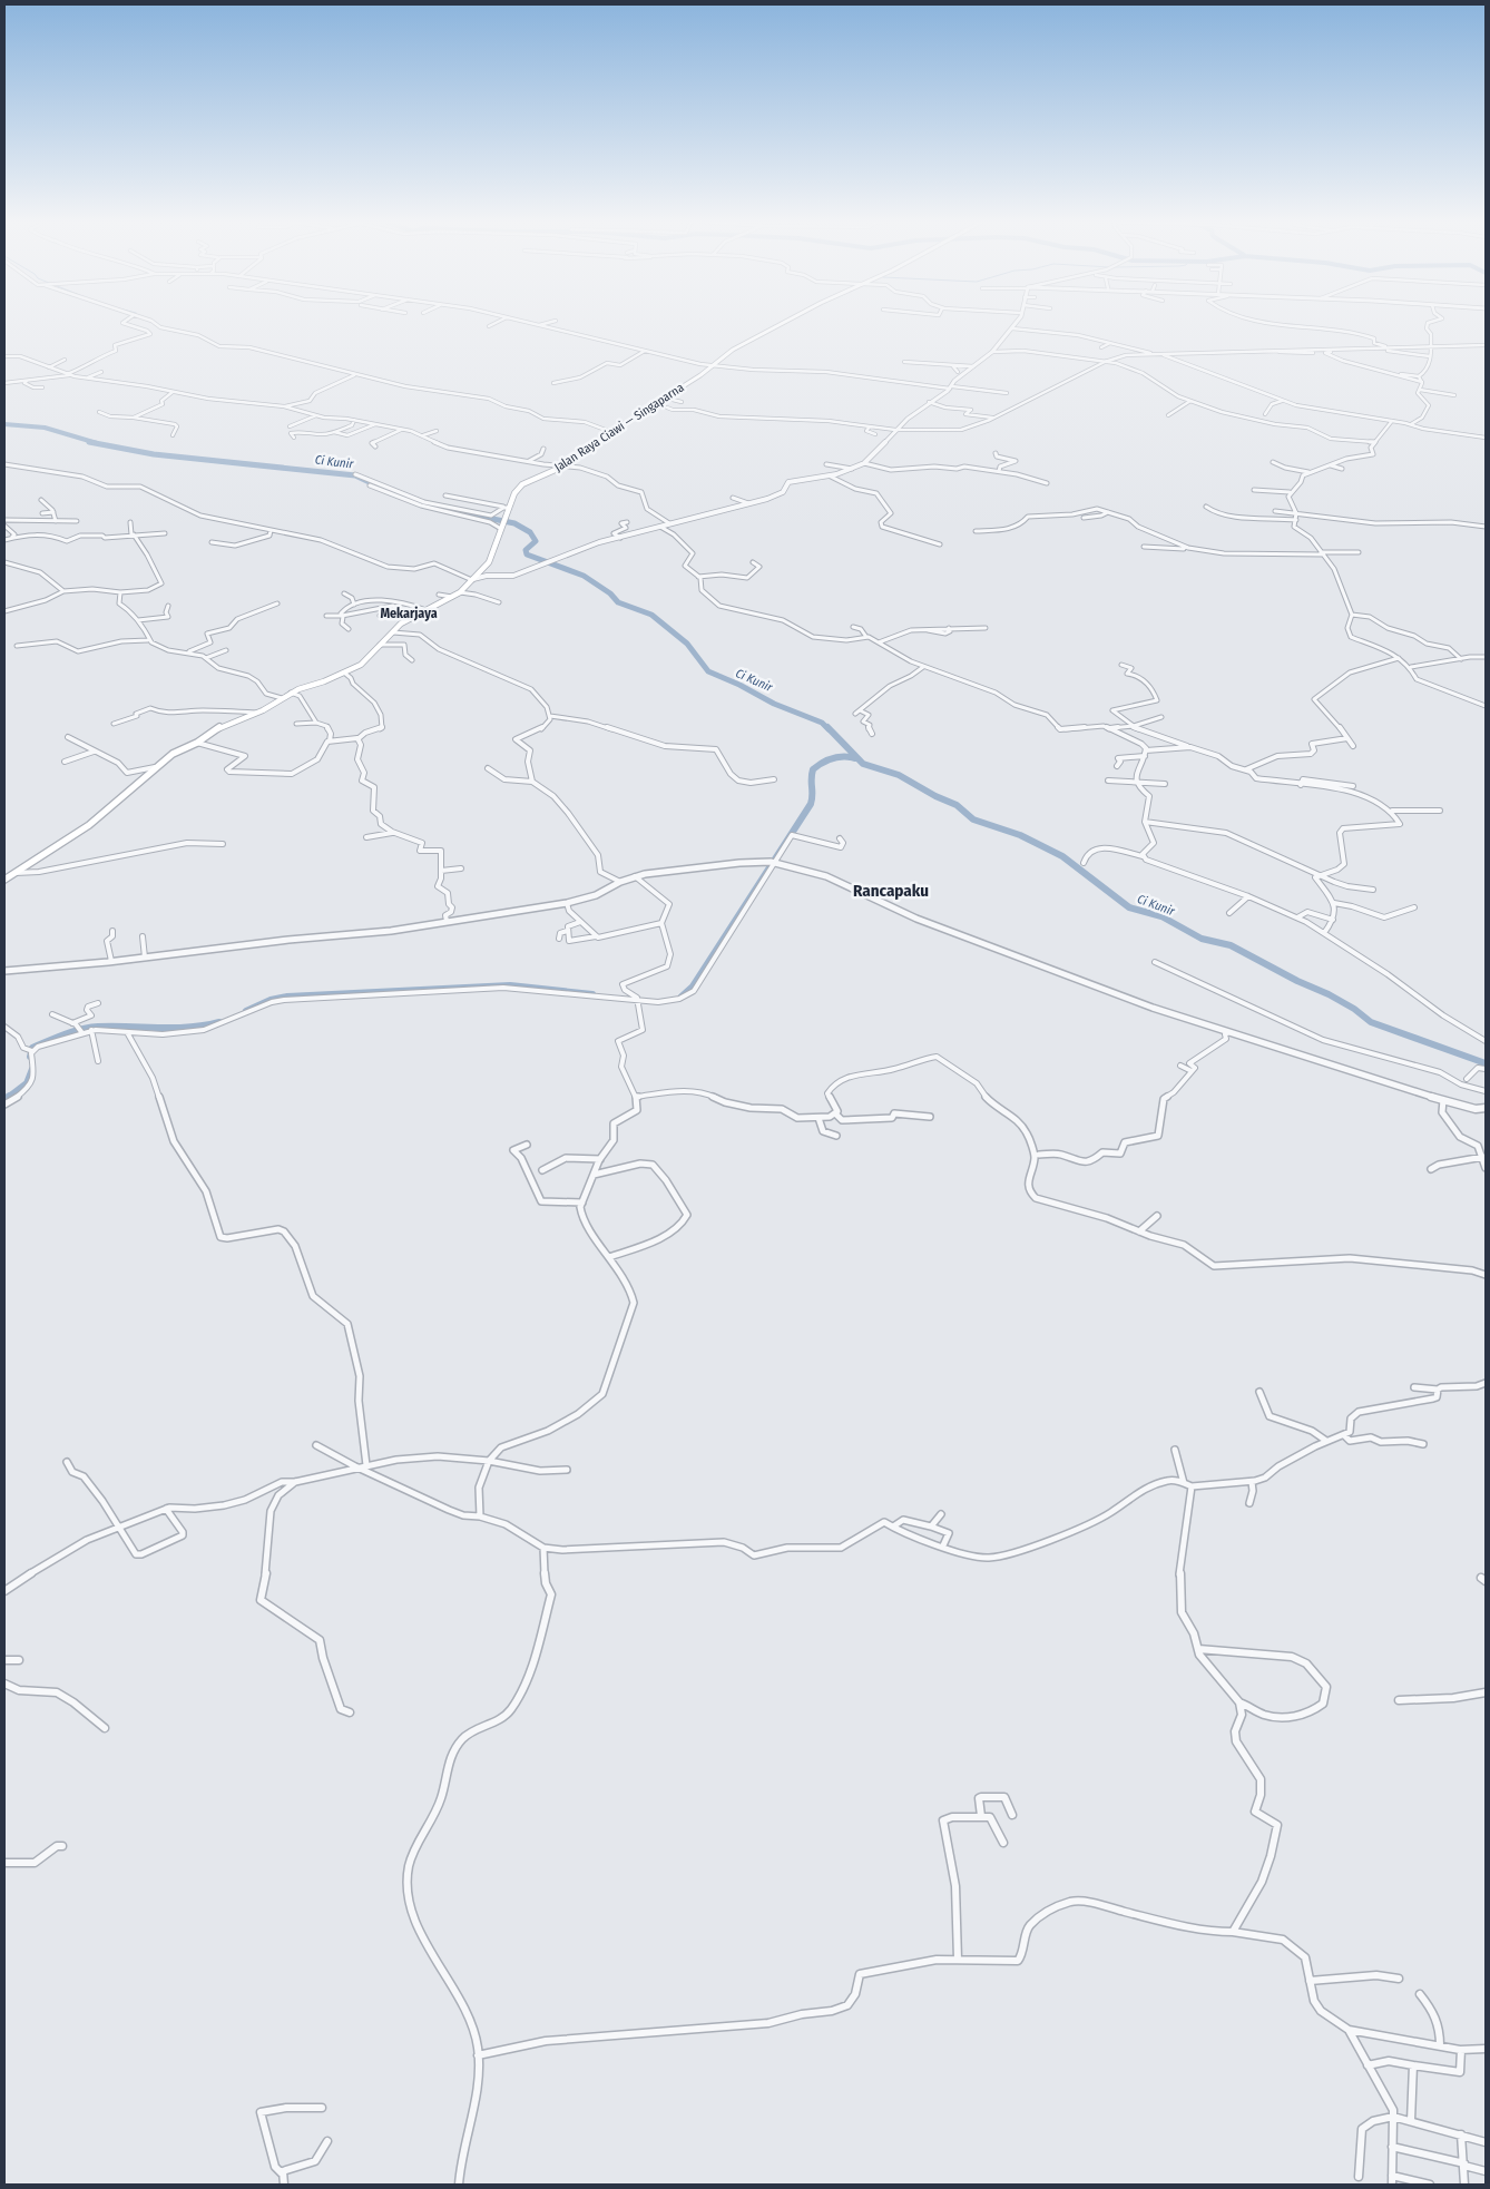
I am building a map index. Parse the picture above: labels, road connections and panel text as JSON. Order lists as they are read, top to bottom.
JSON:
{
  "streets": {
    "main road": ["Jalan Raya Ciawi — Singaparna"]
  },
  "districts": ["Mekarjaya", "Rancapaku"],
  "water": ["Ci Kunir"]
}
